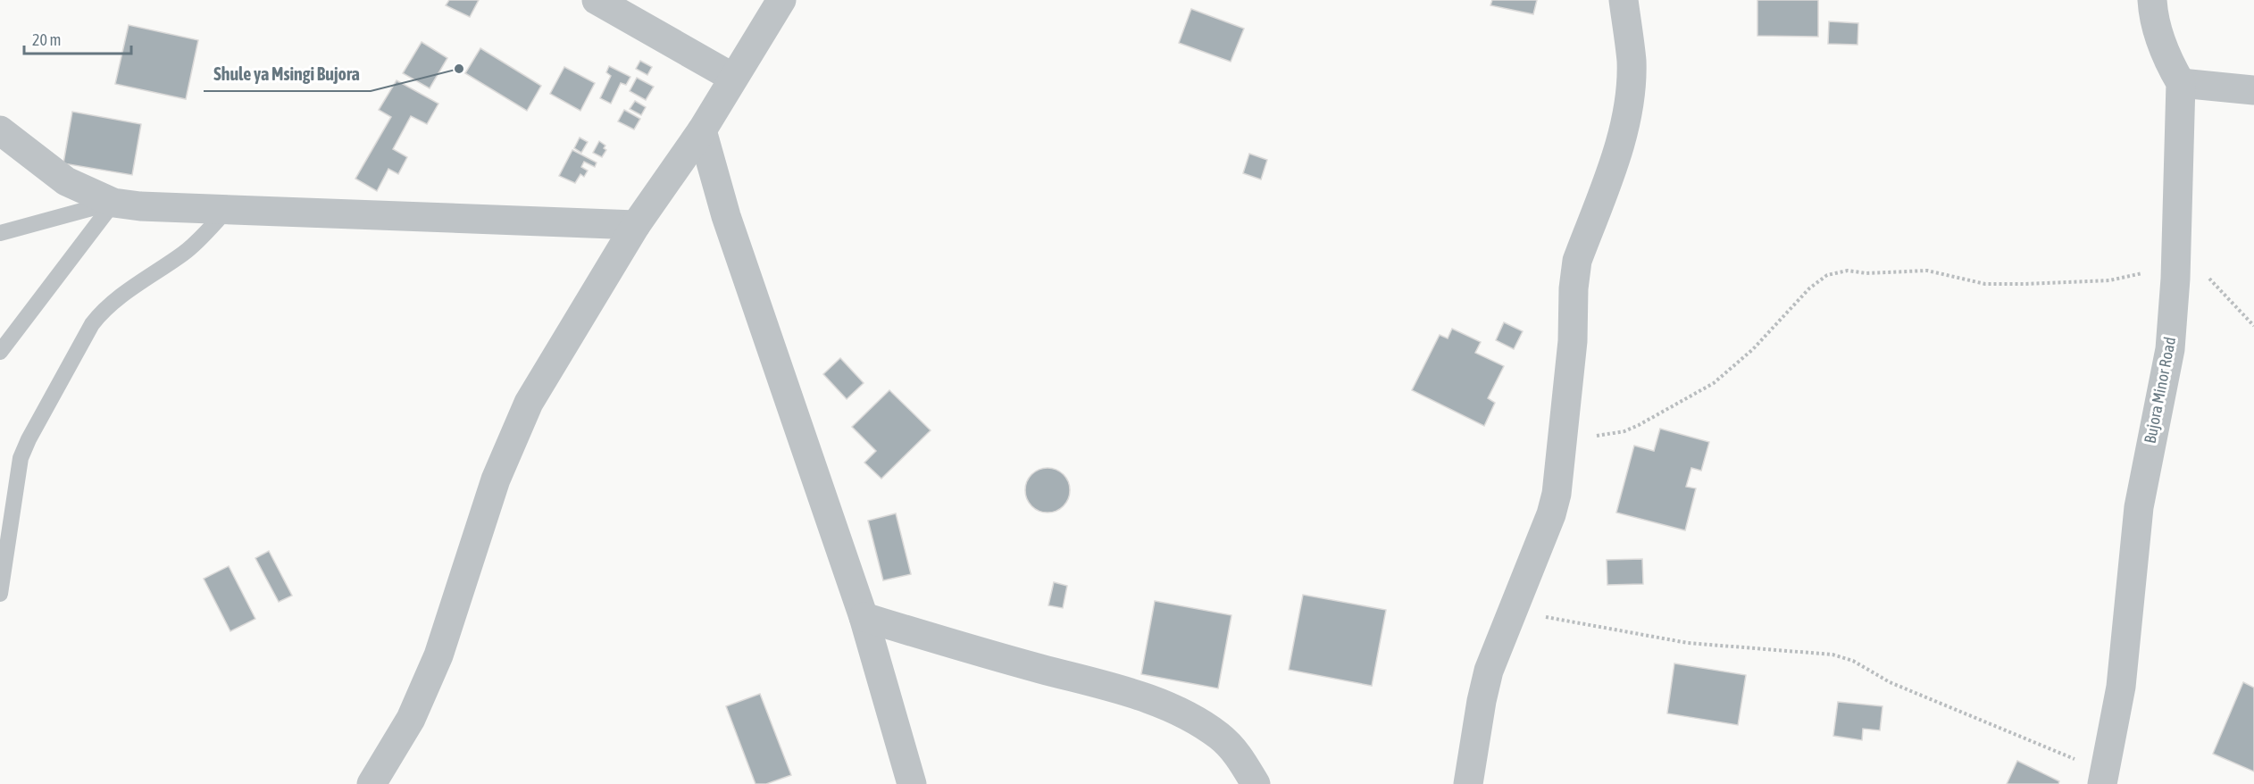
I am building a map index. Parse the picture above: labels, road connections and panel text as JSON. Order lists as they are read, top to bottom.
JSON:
{
  "streets": {
    "street": ["Bujora Minor Road"]
  },
  "places": ["Shule ya Msingi Bujora"],
  "scale_bar": "20 m"
}
